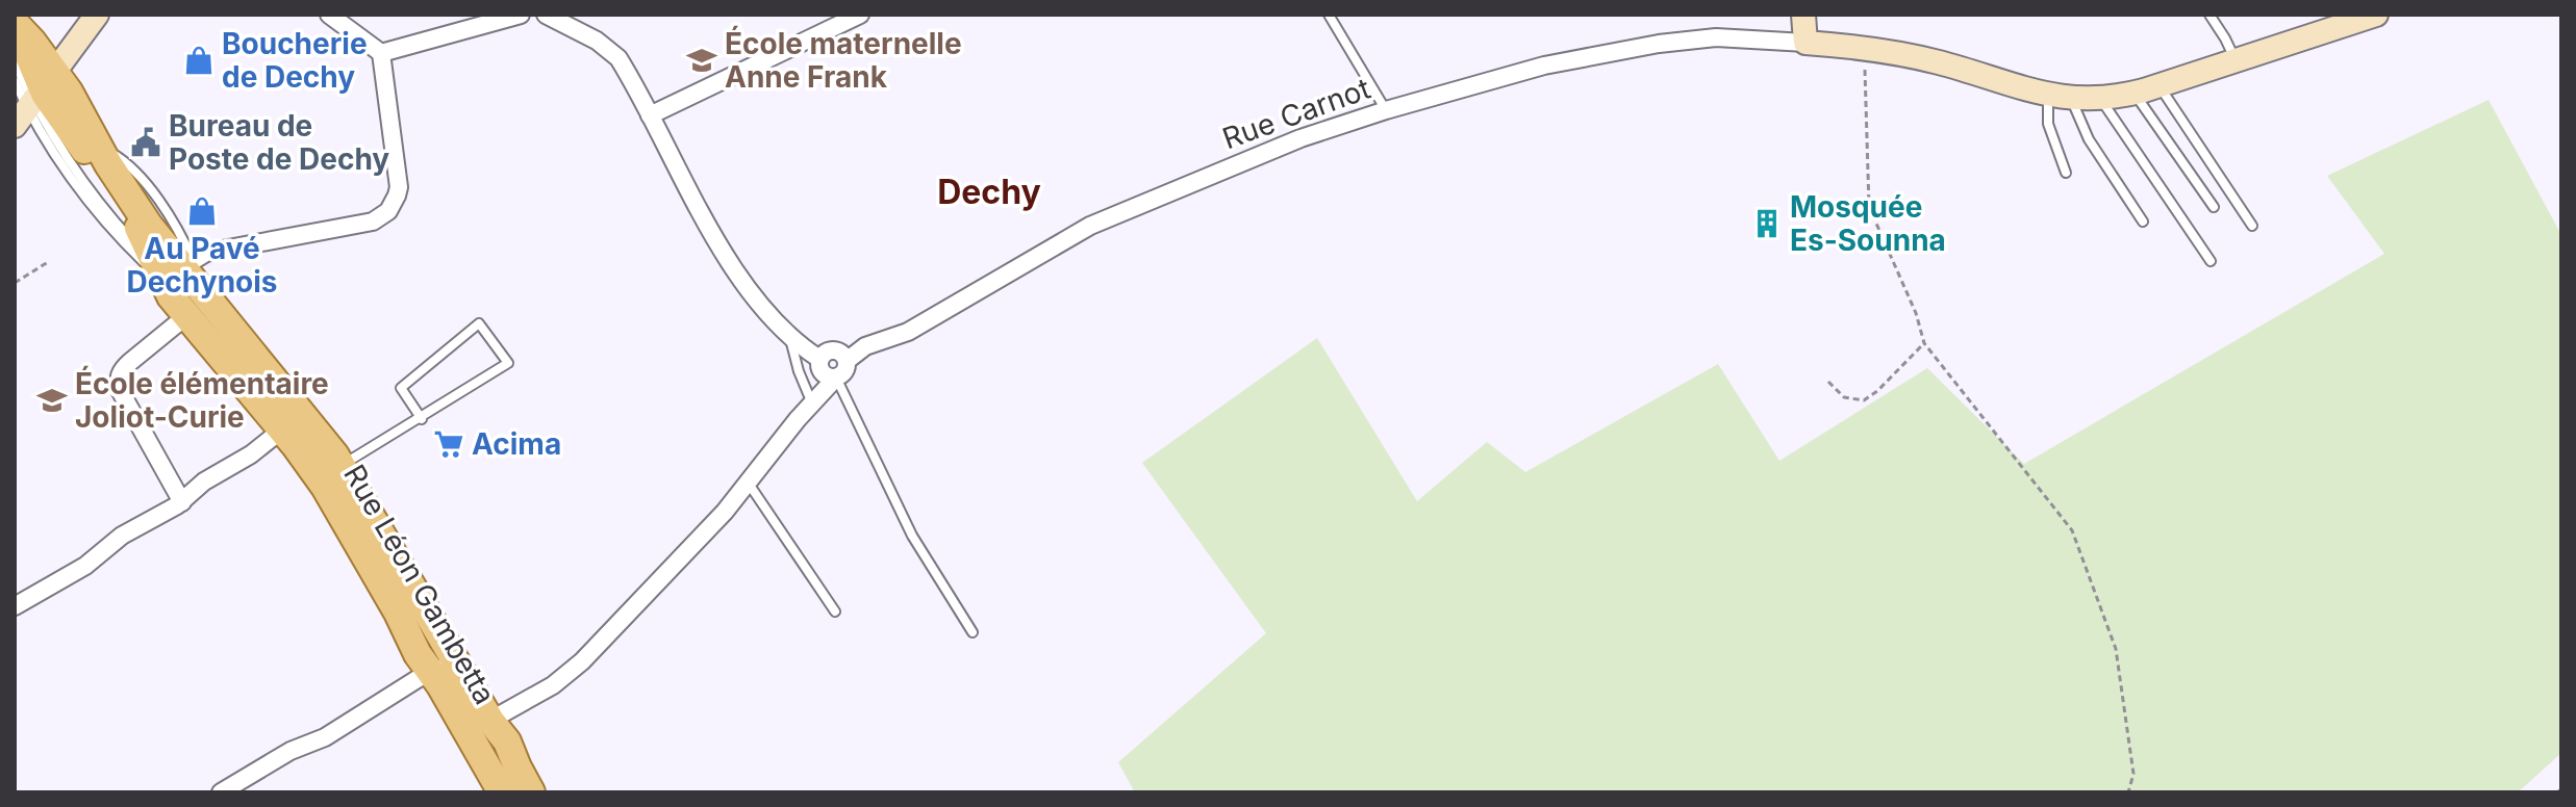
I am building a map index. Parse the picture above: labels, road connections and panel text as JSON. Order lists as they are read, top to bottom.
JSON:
{
  "streets": {
    "main road": ["Rue Léon Gambetta"],
    "street": ["Rue Carnot"]
  },
  "districts": ["Dechy"],
  "places": {
    "shop": ["Boucherie de Dechy", "Au Pavé Dechynois"],
    "school or university": ["École maternelle Anne Frank", "École élémentaire Joliot-Curie"],
    "public building": ["Bureau de Poste de Dechy"],
    "building": ["Mosquée Es-Sounna"],
    "supermarket": ["Acima"]
  }
}
